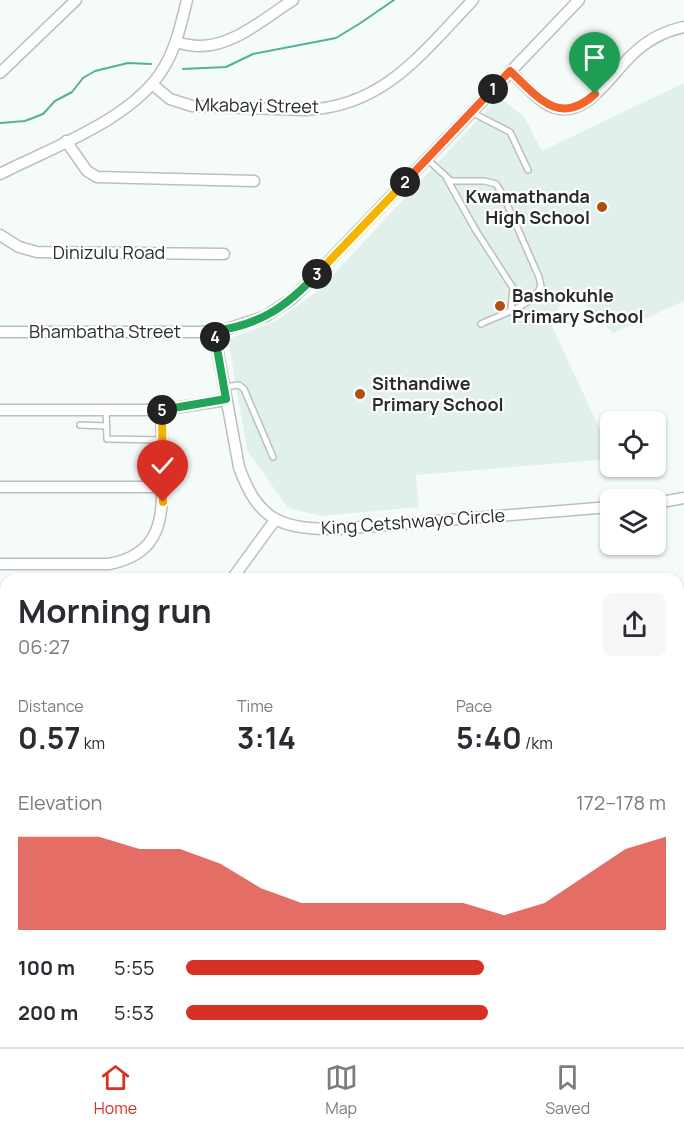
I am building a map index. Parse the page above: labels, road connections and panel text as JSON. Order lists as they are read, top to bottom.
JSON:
{
  "streets": {
    "street": [
      "Mkabayi Street",
      "Dinizulu Road",
      "Bhambatha Street",
      "King Cetshwayo Circle"
    ]
  },
  "places": ["Kwamathanda High School", "Bashokuhle Primary School", "Sithandiwe Primary School"],
  "page": {
    "pins": [
      "1",
      "2",
      "3",
      "4",
      "5"
    ],
    "heading": ["Morning run", "06:27"],
    "stats": [
      ["Distance", "0.57 km"],
      ["Time", "3:14"],
      ["Pace", "5:40 /km"]
    ],
    "chart": ["Elevation", "172–178 m"],
    "list": [
      {
        "name": "100 m",
        "note": "5:55"
      },
      {
        "name": "200 m",
        "note": "5:53"
      }
    ],
    "tabs": ["Home", "Map", "Saved"]
  }
}
